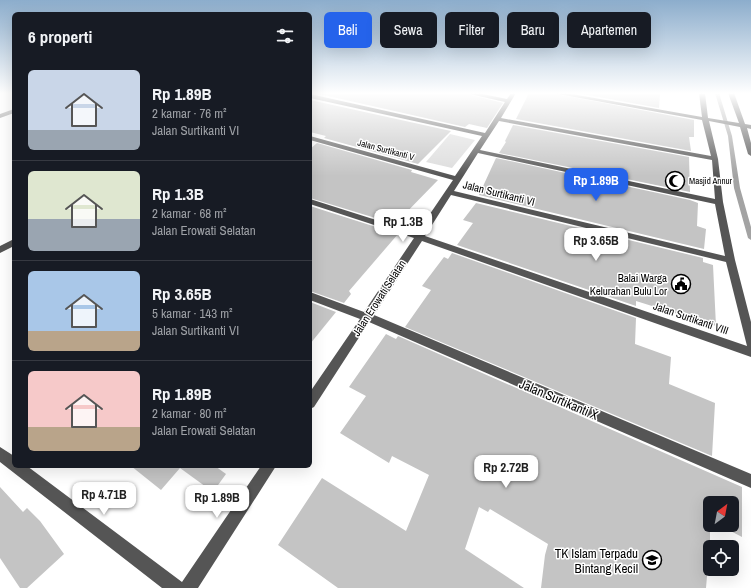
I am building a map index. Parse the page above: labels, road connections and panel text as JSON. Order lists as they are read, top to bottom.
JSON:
{
  "streets": {
    "street": [
      "Jalan Surtikanti V",
      "Jalan Surtikanti VI",
      "Jalan Erowati Selatan",
      "Jalan Surtikanti VIII",
      "Jalan Surtikanti X"
    ]
  },
  "crossings": [
    ["Jalan Surtikanti V", "Jalan Erowati Selatan"],
    ["Jalan Surtikanti VI", "Jalan Erowati Selatan"],
    ["Jalan Erowati Selatan", "Jalan Surtikanti VIII"],
    ["Jalan Erowati Selatan", "Jalan Surtikanti X"]
  ],
  "places": {
    "mosque": ["Masjid Annur"],
    "public building": ["Balai Warga Kelurahan Bulu Lor"],
    "school or university": ["TK Islam Terpadu Bintang Kecil"]
  },
  "north": "top right",
  "page": {
    "chip": [
      "Beli",
      "Sewa",
      "Filter",
      "Baru",
      "Apartemen"
    ],
    "heading": "6 properti",
    "list": [
      {
        "name": "Rp 1.89B",
        "note": "2 kamar · 76 m² · Jalan Surtikanti VI"
      },
      {
        "name": "Rp 1.3B",
        "note": "2 kamar · 68 m² · Jalan Erowati Selatan"
      },
      {
        "name": "Rp 3.65B",
        "note": "5 kamar · 143 m² · Jalan Surtikanti VI"
      },
      {
        "name": "Rp 1.89B",
        "note": "2 kamar · 80 m² · Jalan Erowati Selatan"
      }
    ],
    "price": [
      "Rp 1.89B",
      "Rp 1.3B",
      "Rp 3.65B",
      "Rp 2.72B",
      "Rp 4.71B",
      "Rp 1.89B"
    ]
  }
}
